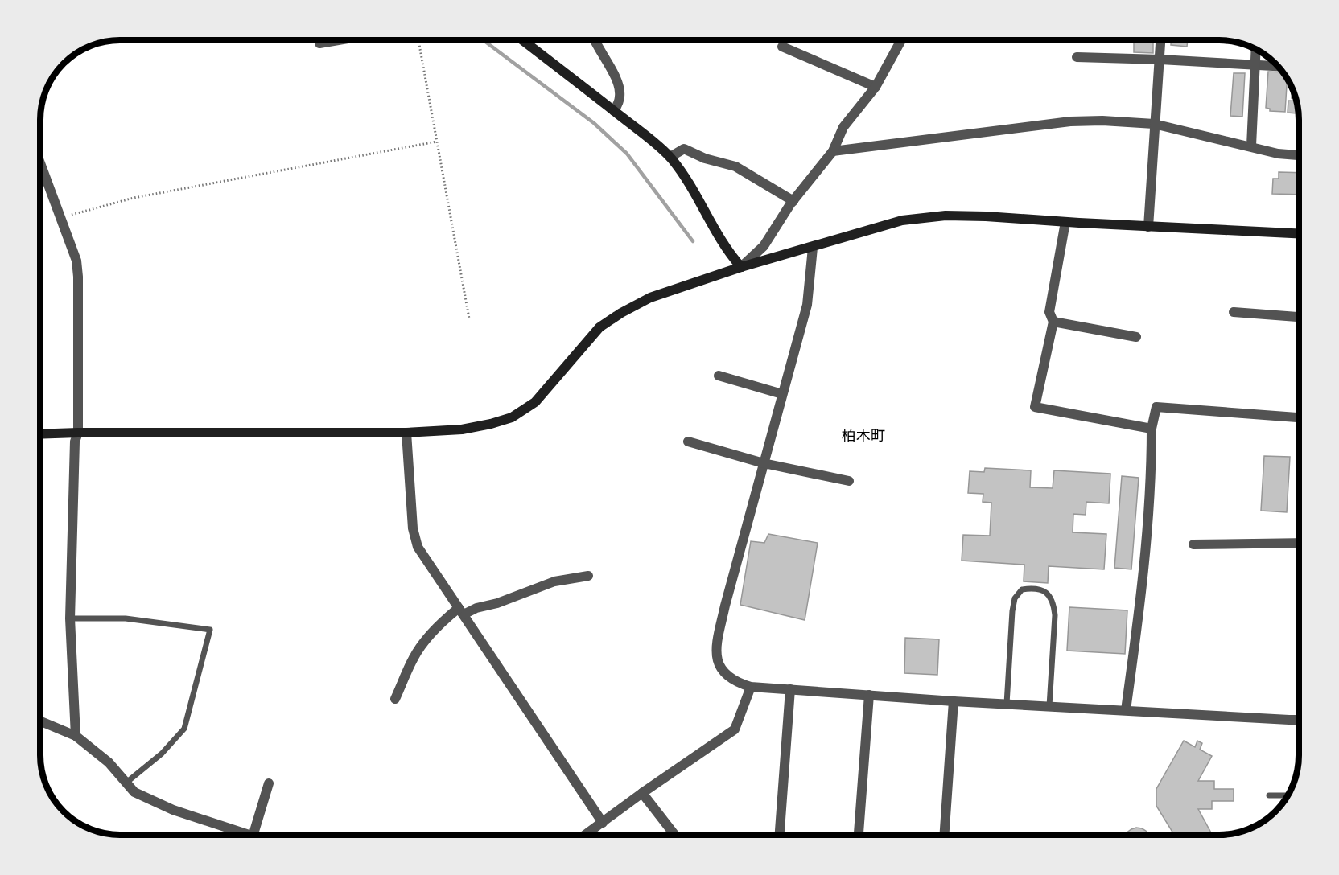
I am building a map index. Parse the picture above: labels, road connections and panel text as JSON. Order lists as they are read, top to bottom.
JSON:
{
  "districts": ["柏木町"]
}
